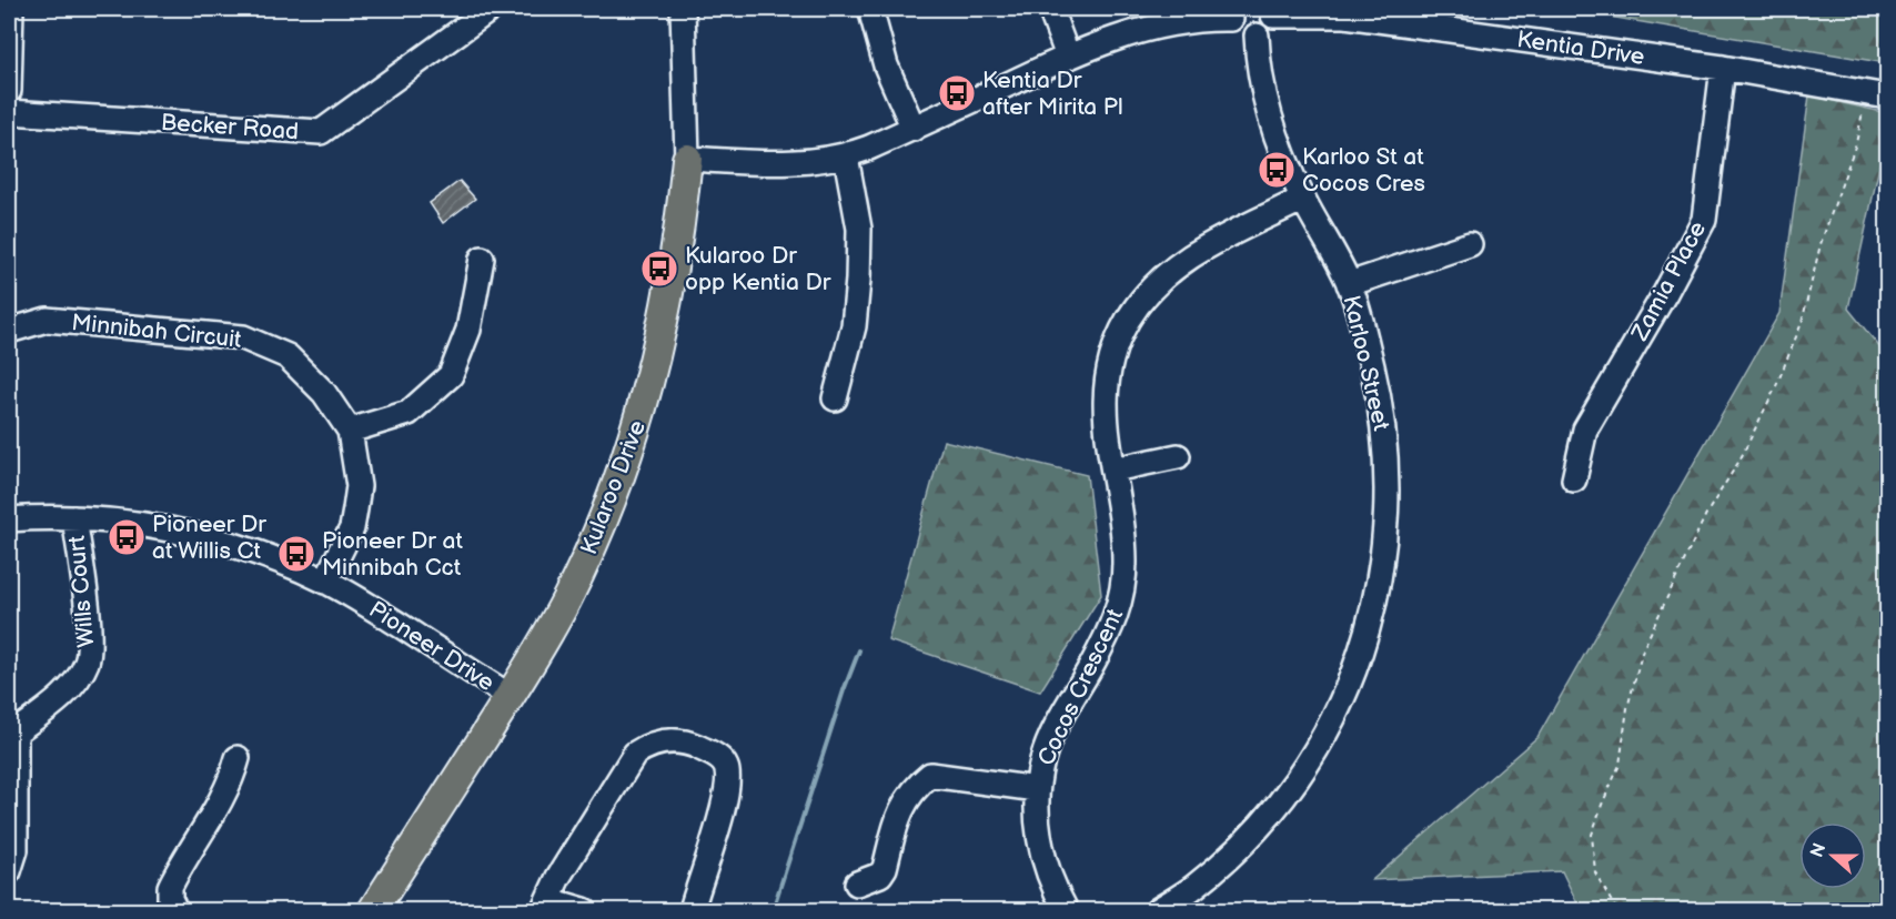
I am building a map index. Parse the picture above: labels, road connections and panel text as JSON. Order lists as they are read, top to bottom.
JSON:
{
  "streets": {
    "main road": ["Kularoo Drive"],
    "street": [
      "Kentia Drive",
      "Becker Road",
      "Zamia Place",
      "Minnibah Circuit",
      "Karloo Street",
      "Wills Court",
      "Pioneer Drive",
      "Cocos Crescent"
    ]
  },
  "crossings": [
    ["Kentia Drive", "Zamia Place"],
    ["Minnibah Circuit", "Pioneer Drive"],
    ["Karloo Street", "Cocos Crescent"],
    ["Kularoo Drive", "Pioneer Drive"],
    ["Wills Court", "Pioneer Drive"]
  ],
  "places": {
    "bus stop": [
      "Kentia Dr after Mirita Pl",
      "Karloo St at Cocos Cres",
      "Kularoo Dr opp Kentia Dr",
      "Pioneer Dr at Willis Ct",
      "Pioneer Dr at Minnibah Cct"
    ]
  },
  "north": "left"
}
